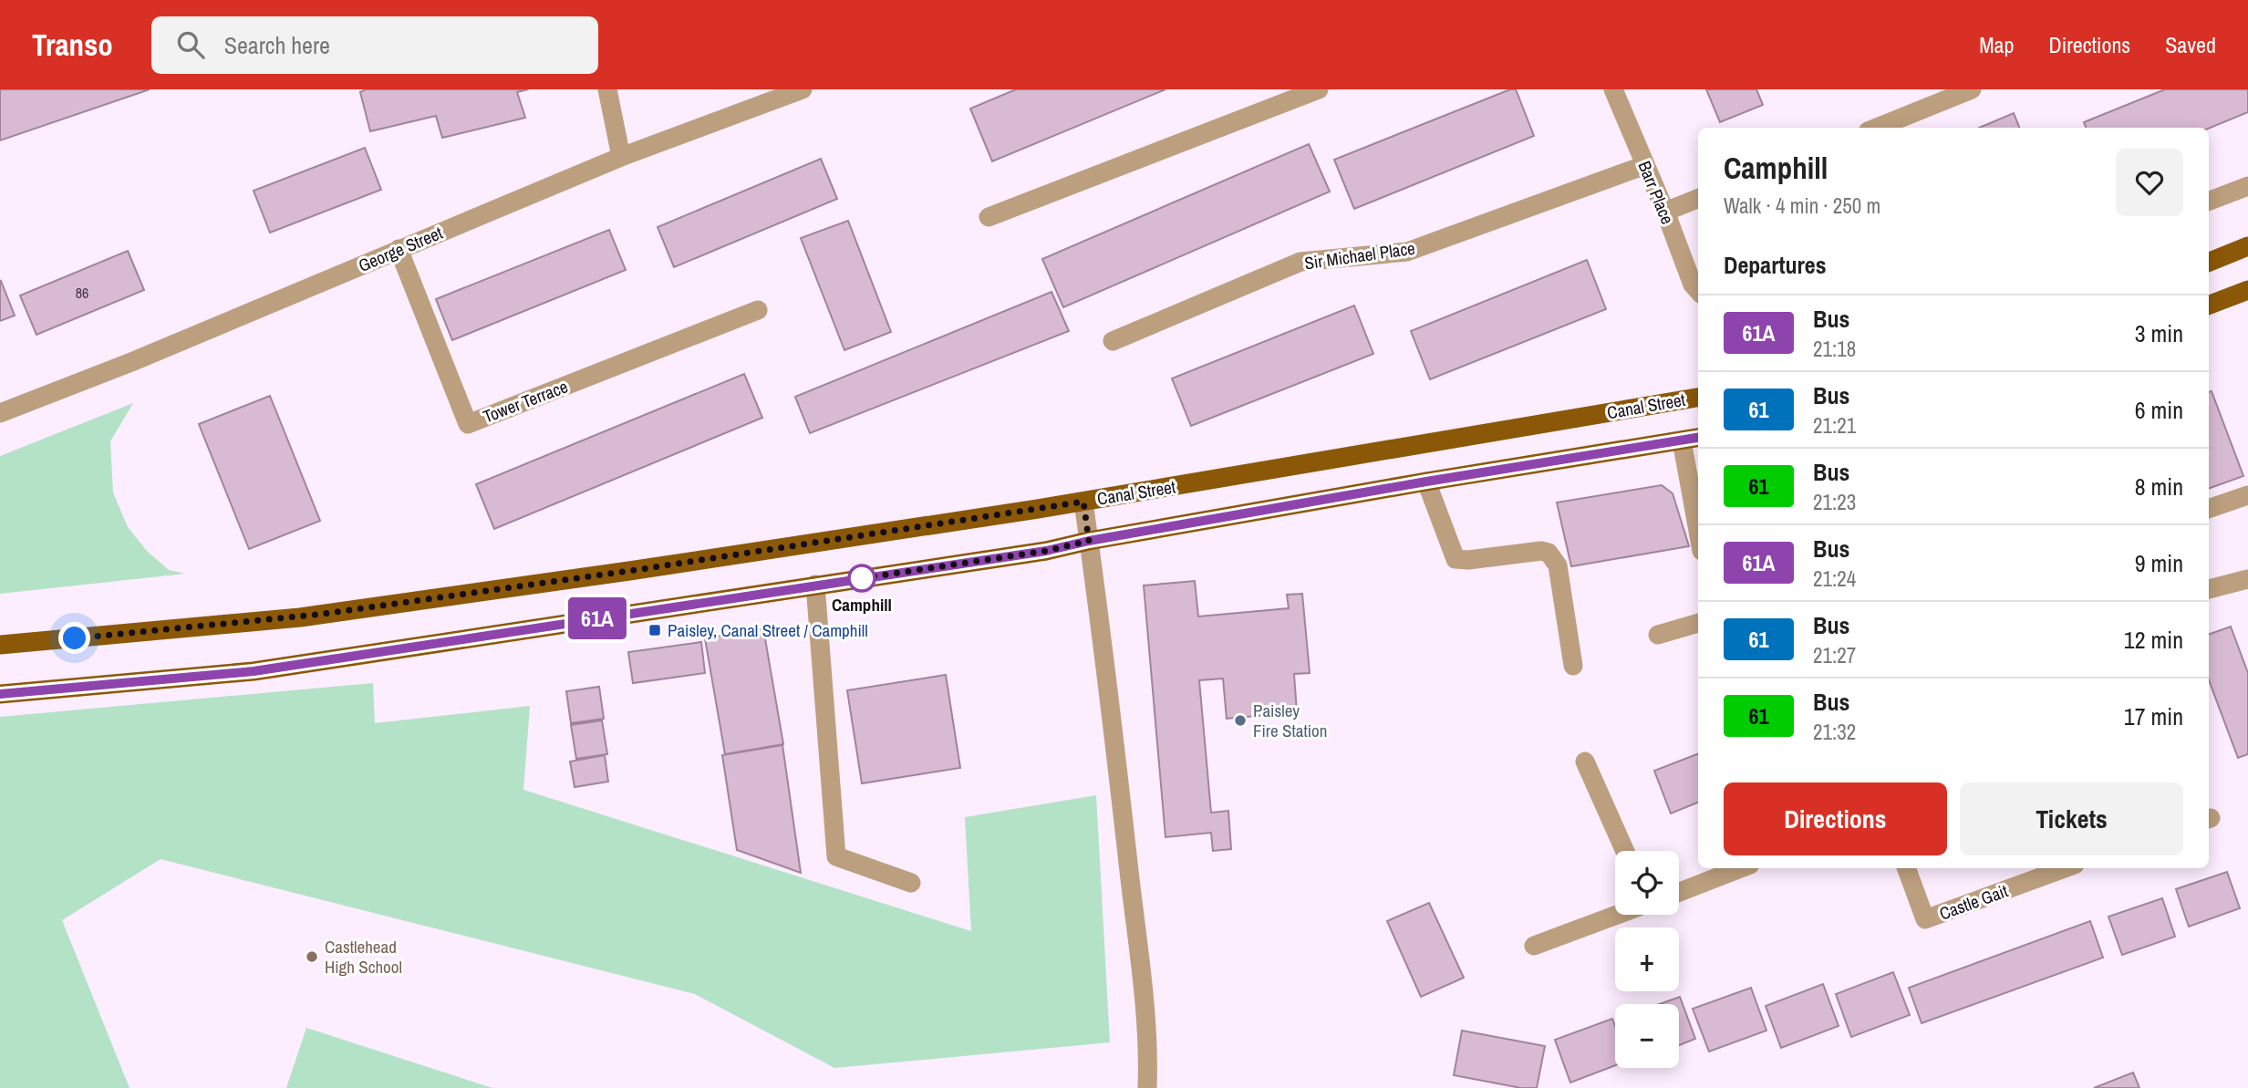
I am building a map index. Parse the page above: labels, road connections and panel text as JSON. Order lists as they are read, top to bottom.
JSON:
{
  "streets": {
    "main road": ["Canal Street"],
    "street": [
      "Barr Place",
      "George Street",
      "Sir Michael Place",
      "Tower Terrace",
      "Castle Gait"
    ]
  },
  "crossings": [
    ["Barr Place", "Sir Michael Place"],
    ["George Street", "Tower Terrace"]
  ],
  "places": {
    "other": ["Camphill", "Paisley Fire Station", "Castlehead High School"],
    "transit": ["Paisley, Canal Street / Camphill"]
  },
  "lines": ["bus line 61A"],
  "house_numbers": ["86"],
  "page": {
    "header": "Transo",
    "search": "Search here",
    "nav": ["Map", "Directions", "Saved"],
    "on_map": "61A",
    "heading": [
      ["Camphill", "Walk · 4 min · 250 m"],
      "Departures"
    ],
    "list": [
      {
        "mark": "61A",
        "name": "Bus",
        "note": "21:18",
        "value": "3 min"
      },
      {
        "mark": "61",
        "name": "Bus",
        "note": "21:21",
        "value": "6 min"
      },
      {
        "mark": "61",
        "name": "Bus",
        "note": "21:23",
        "value": "8 min"
      },
      {
        "mark": "61A",
        "name": "Bus",
        "note": "21:24",
        "value": "9 min"
      },
      {
        "mark": "61",
        "name": "Bus",
        "note": "21:27",
        "value": "12 min"
      },
      {
        "mark": "61",
        "name": "Bus",
        "note": "21:32",
        "value": "17 min"
      }
    ],
    "buttons": ["Directions", "Tickets"],
    "map_buttons": ["+", "−"]
  }
}
